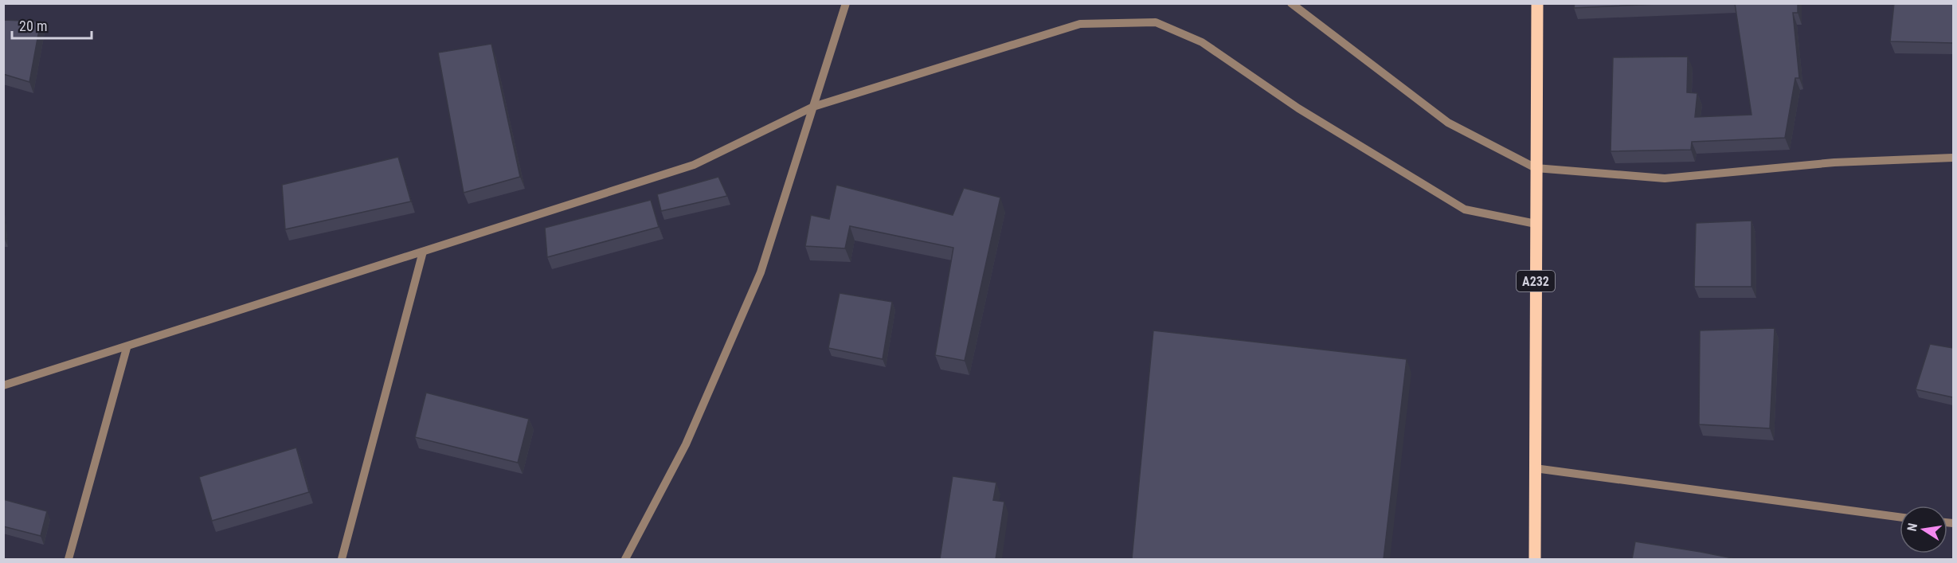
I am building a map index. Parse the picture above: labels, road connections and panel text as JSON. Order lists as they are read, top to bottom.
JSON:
{
  "streets": {
    "main road": ["A232"]
  },
  "scale_bar": "20 m",
  "north": "left"
}
